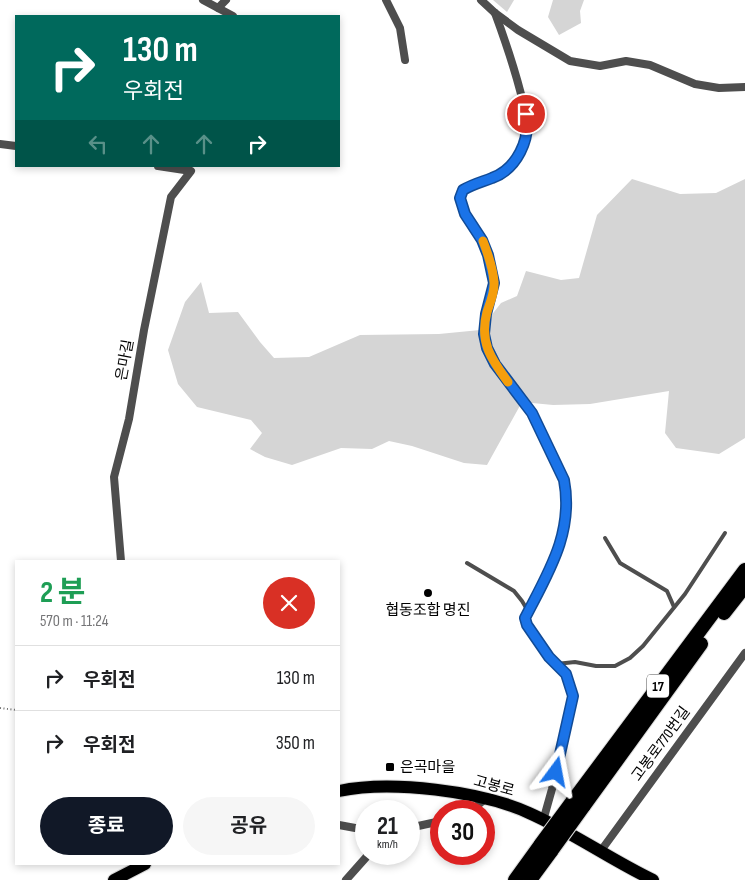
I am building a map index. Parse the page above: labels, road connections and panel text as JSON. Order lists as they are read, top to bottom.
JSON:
{
  "streets": {
    "highway": ["17"],
    "main road": ["고봉로"],
    "street": ["은마길", "고봉로770번길"]
  },
  "crossings": [
    ["고봉로770번길", "고봉로"]
  ],
  "places": {
    "other": ["협동조합 명진"],
    "transit": ["은곡마을"]
  },
  "page": {
    "turn": ["130 m", "우회전"],
    "heading": ["2 분", "570 m · 11:24"],
    "list": [
      {
        "name": "우회전",
        "value": "130 m"
      },
      {
        "name": "우회전",
        "value": "350 m"
      }
    ],
    "buttons": ["종료", "공유"],
    "speed": "21 km/h",
    "limit": "30"
  }
}
